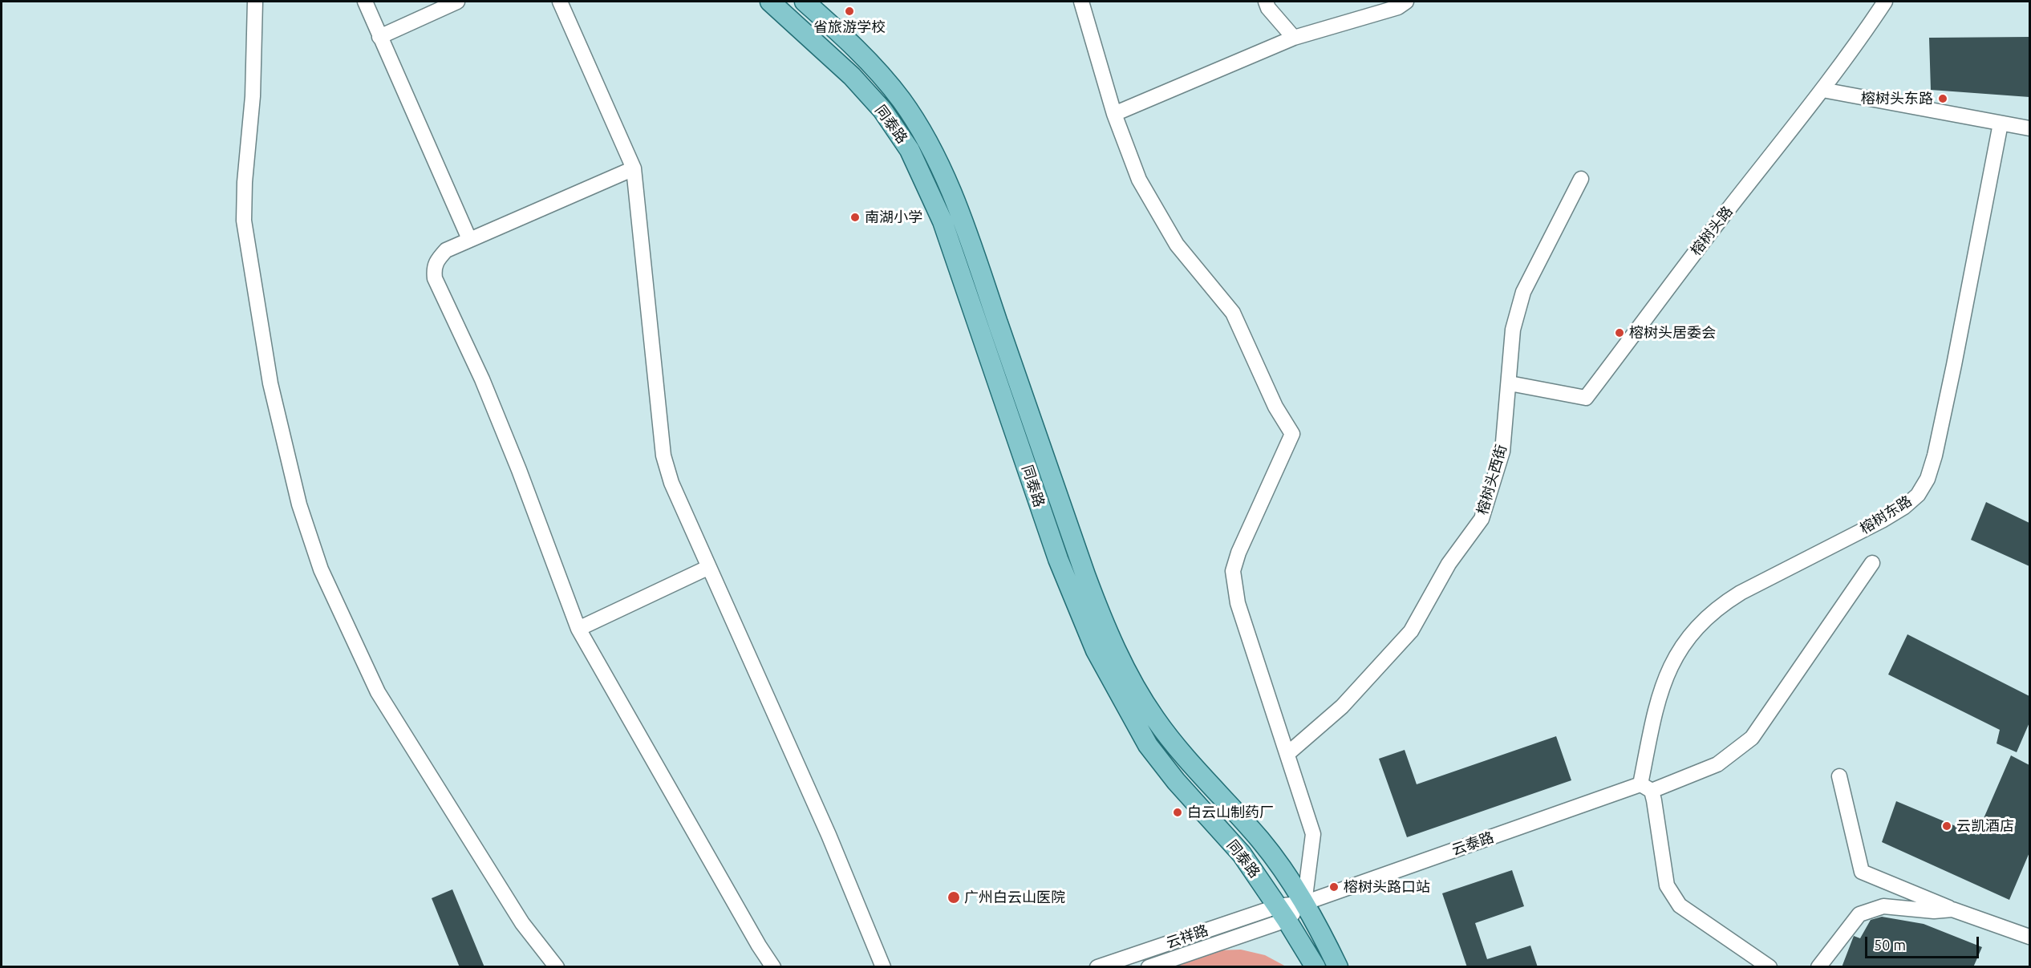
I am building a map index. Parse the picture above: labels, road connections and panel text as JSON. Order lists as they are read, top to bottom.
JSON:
{
  "streets": {
    "main road": ["同泰路"],
    "street": [
      "榕树头路",
      "榕树头西街",
      "榕树东路",
      "云泰路",
      "云祥路"
    ]
  },
  "crossings": [
    ["同泰路", "云泰路"],
    ["同泰路", "云祥路"],
    ["榕树头路", "榕树头西街"],
    ["榕树东路", "云泰路"],
    ["云泰路", "云祥路"]
  ],
  "places": [
    "省旅游学校",
    "榕树头东路",
    "南湖小学",
    "榕树头居委会",
    "白云山制药厂",
    "云凯酒店",
    "榕树头路口站",
    "广州白云山医院"
  ],
  "scale_bar": "50 m"
}
